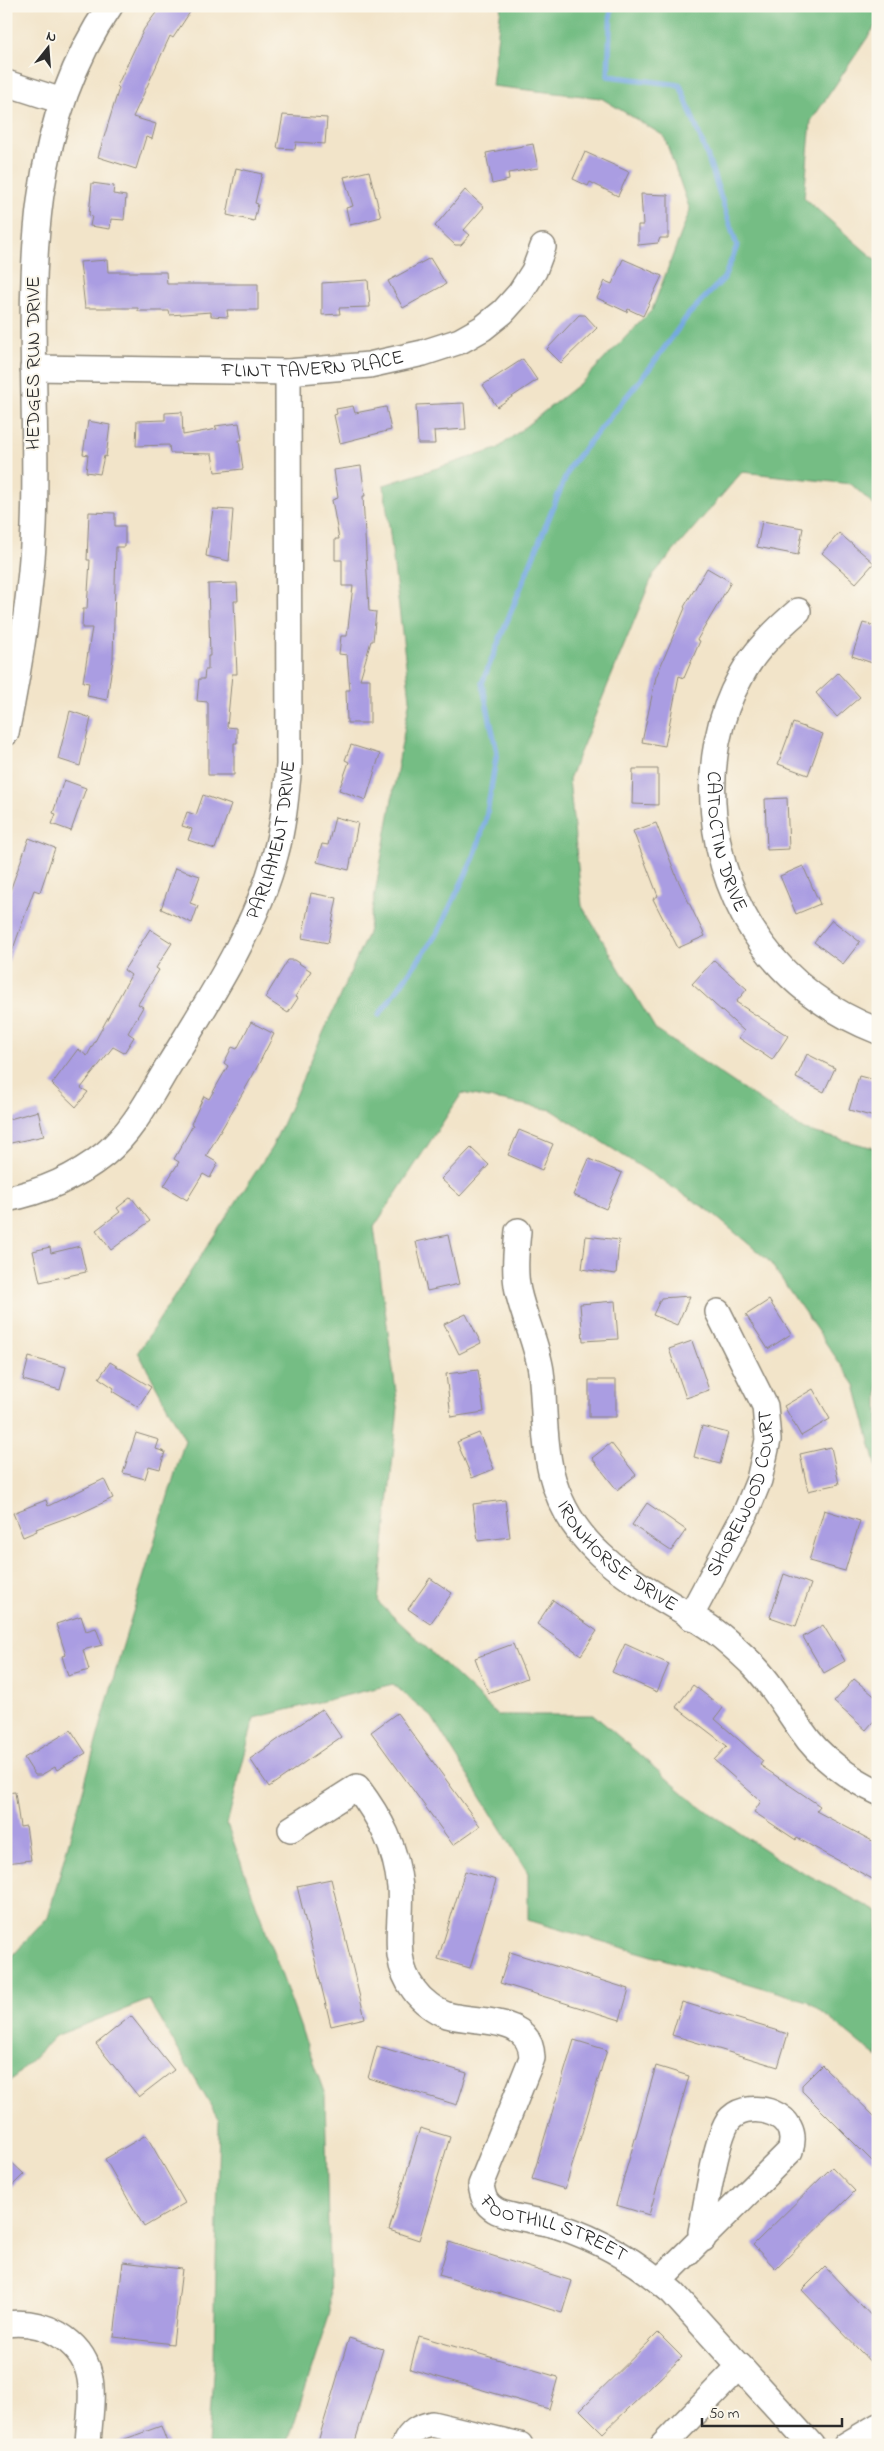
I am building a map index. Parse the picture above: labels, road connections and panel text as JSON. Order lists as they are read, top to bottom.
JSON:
{
  "streets": {
    "street": [
      "FLINT TAVERN PLACE",
      "HEDGES RUN DRIVE",
      "PARLIAMENT DRIVE",
      "CATOCTIN DRIVE",
      "SHOREWOOD COURT",
      "IRONHORSE DRIVE",
      "FOOTHILL STREET"
    ]
  },
  "crossings": [
    ["FLINT TAVERN PLACE", "HEDGES RUN DRIVE"],
    ["FLINT TAVERN PLACE", "PARLIAMENT DRIVE"],
    ["SHOREWOOD COURT", "IRONHORSE DRIVE"]
  ],
  "scale_bar": "50 m",
  "north": "top"
}
